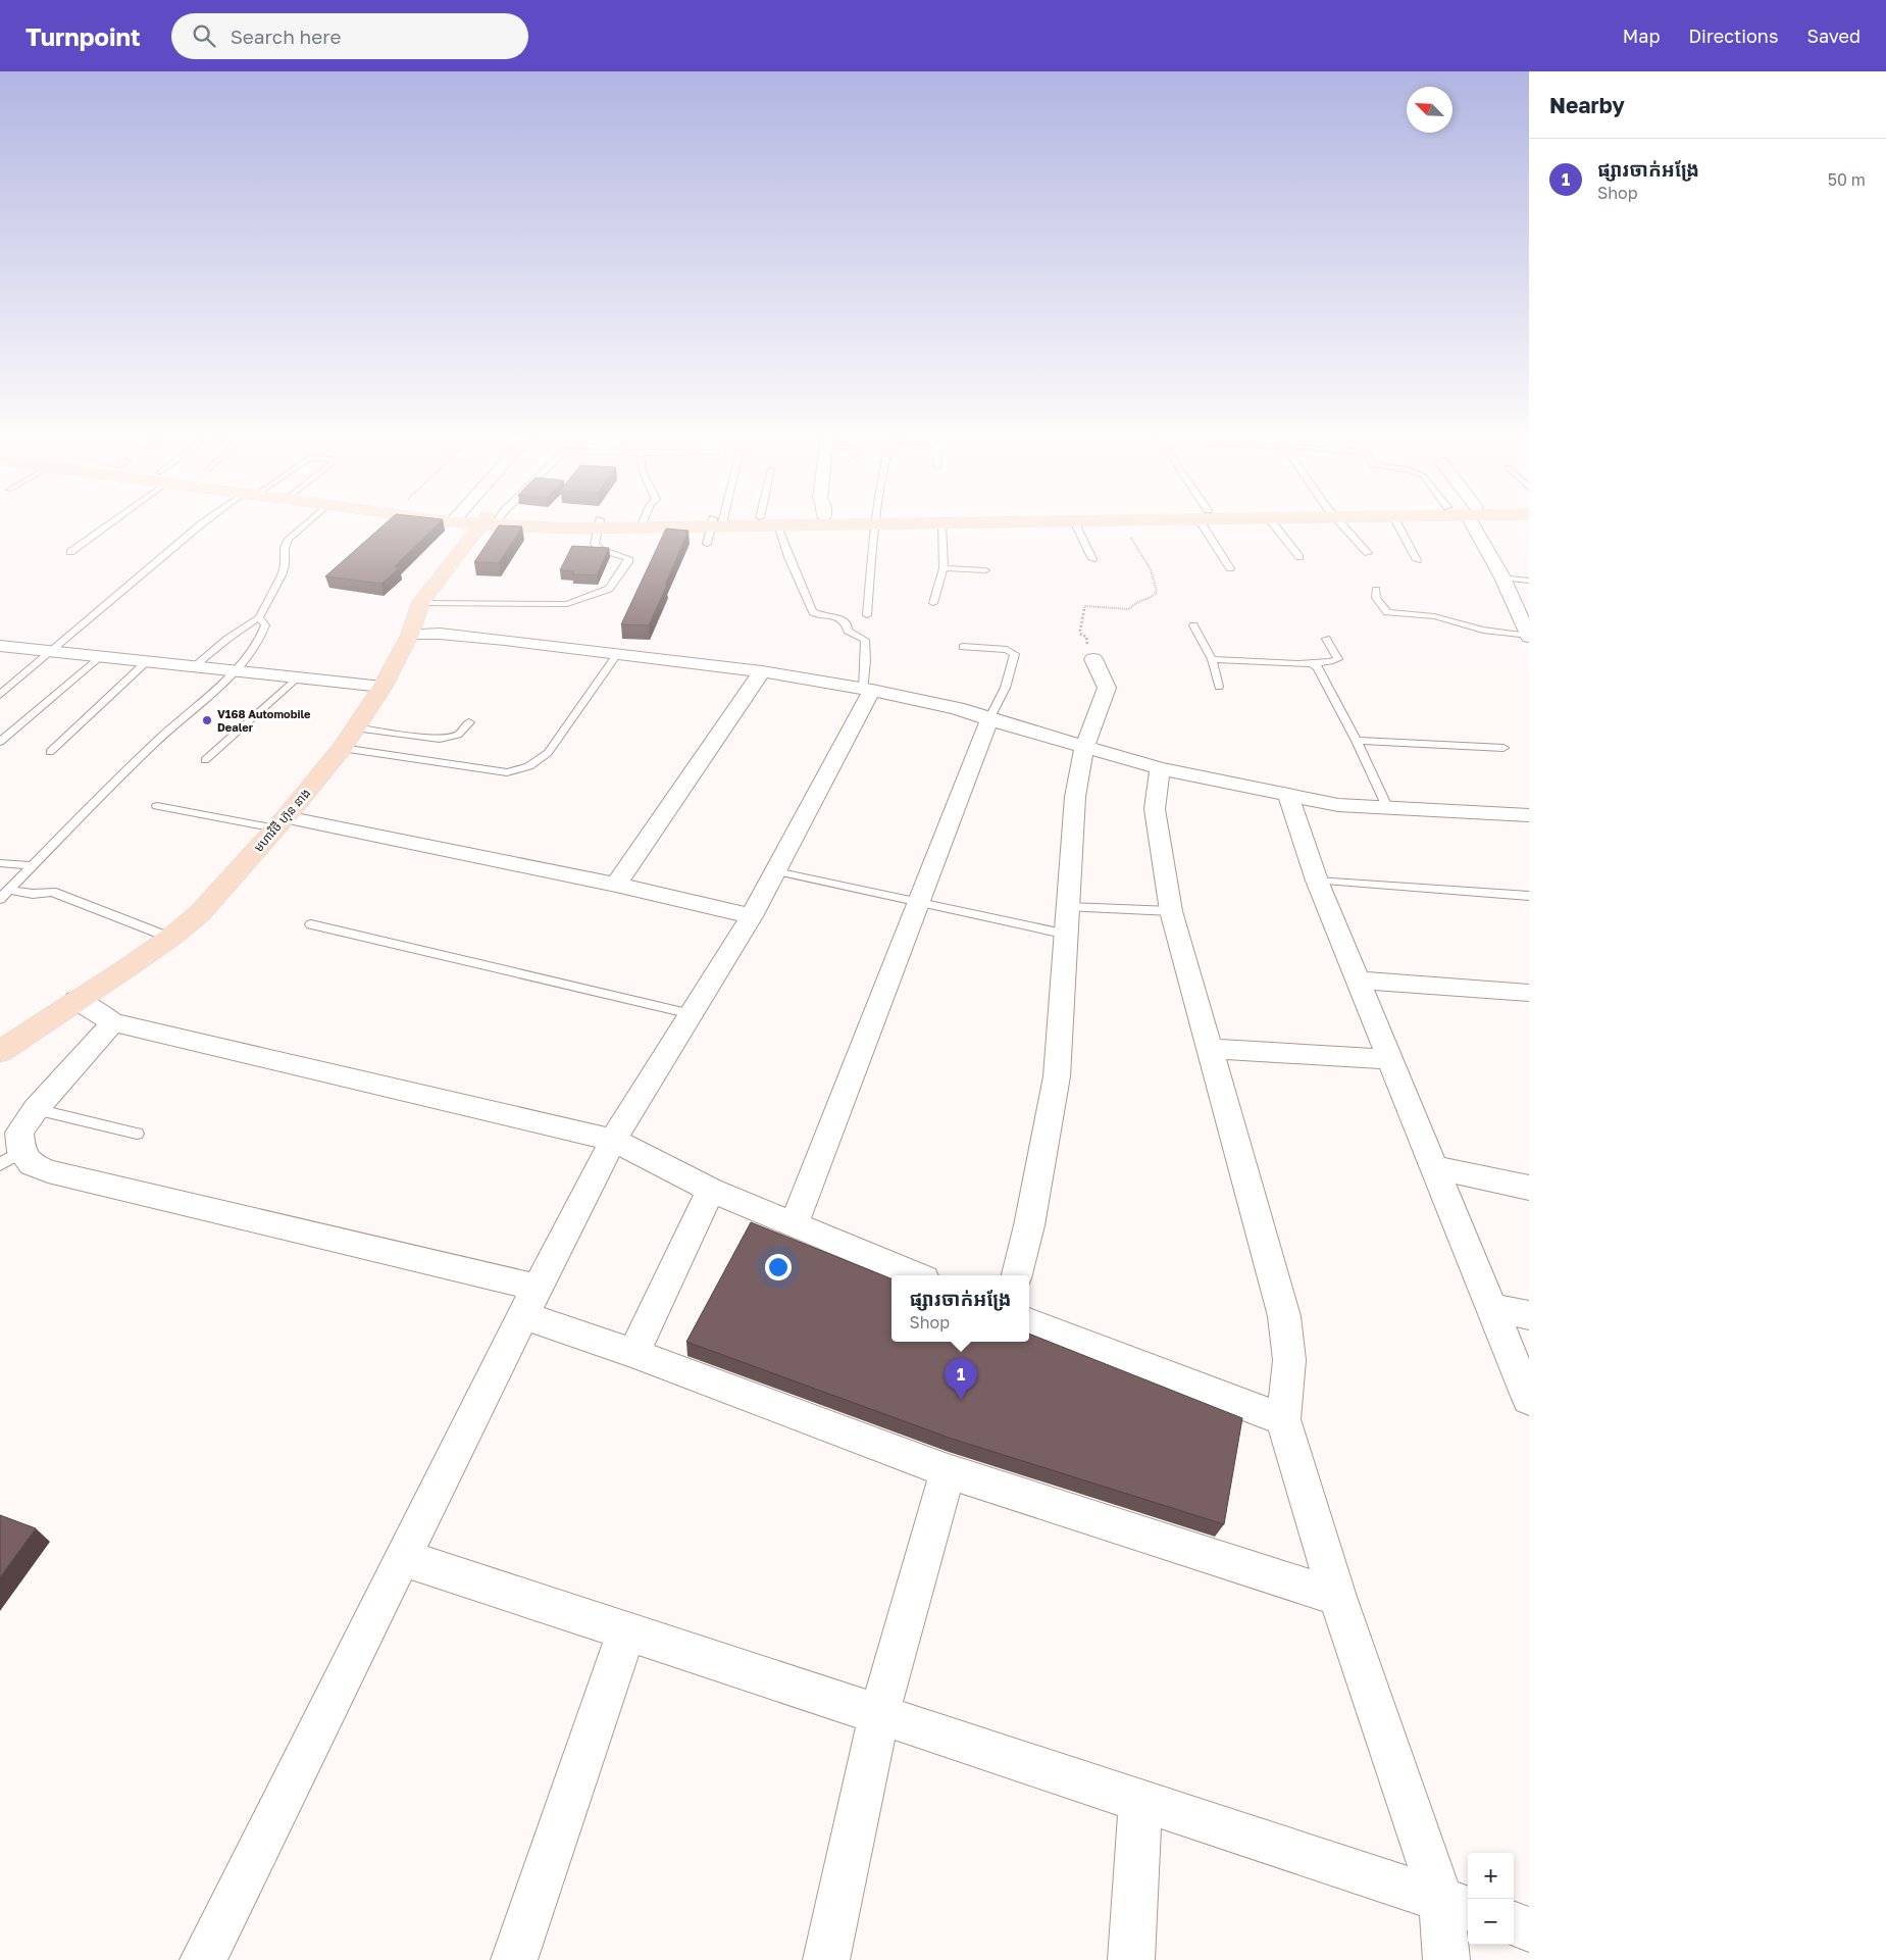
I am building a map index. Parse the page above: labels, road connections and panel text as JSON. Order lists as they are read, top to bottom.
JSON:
{
  "streets": {
    "main road": ["មហាវិថី ហ៊ុន នាង"]
  },
  "places": ["V168 Automobile Dealer"],
  "north": "top left",
  "page": {
    "header": "Turnpoint",
    "search": "Search here",
    "nav": ["Map", "Directions", "Saved"],
    "heading": "Nearby",
    "list": [
      {
        "mark": "1",
        "name": "ផ្សារចាក់អង្រែ",
        "note": "Shop",
        "value": "50 m"
      }
    ],
    "popup": ["ផ្សារចាក់អង្រែ", "Shop"],
    "pins": "1",
    "map_buttons": ["+", "−"]
  }
}
